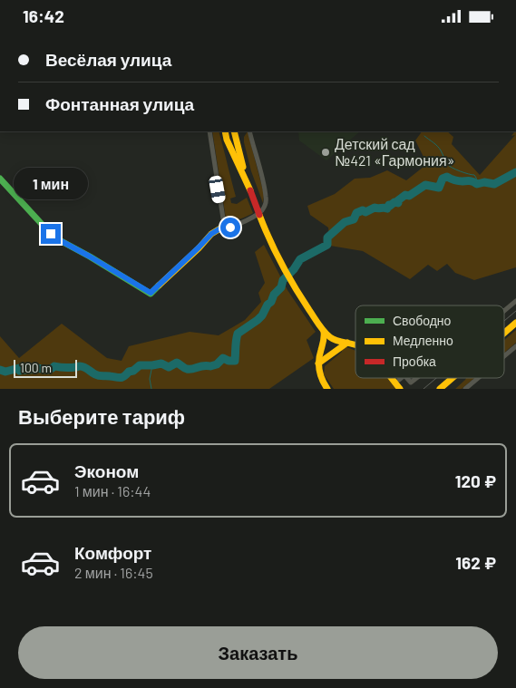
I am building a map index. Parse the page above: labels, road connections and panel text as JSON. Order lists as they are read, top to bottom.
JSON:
{
  "places": ["Детский сад №421 «Гармония»"],
  "legend": ["Свободно", "Медленно", "Пробка"],
  "scale_bar": "100 m",
  "page": {
    "status": "16:42",
    "banner": ["Весёлая улица", "Фонтанная улица"],
    "bubble": "1 мин",
    "scale": "100 m",
    "heading": "Выберите тариф",
    "list": [
      {
        "name": "Эконом",
        "note": "1 мин · 16:44",
        "value": "120 ₽"
      },
      {
        "name": "Комфорт",
        "note": "2 мин · 16:45",
        "value": "162 ₽"
      }
    ],
    "buttons": "Заказать"
  }
}
